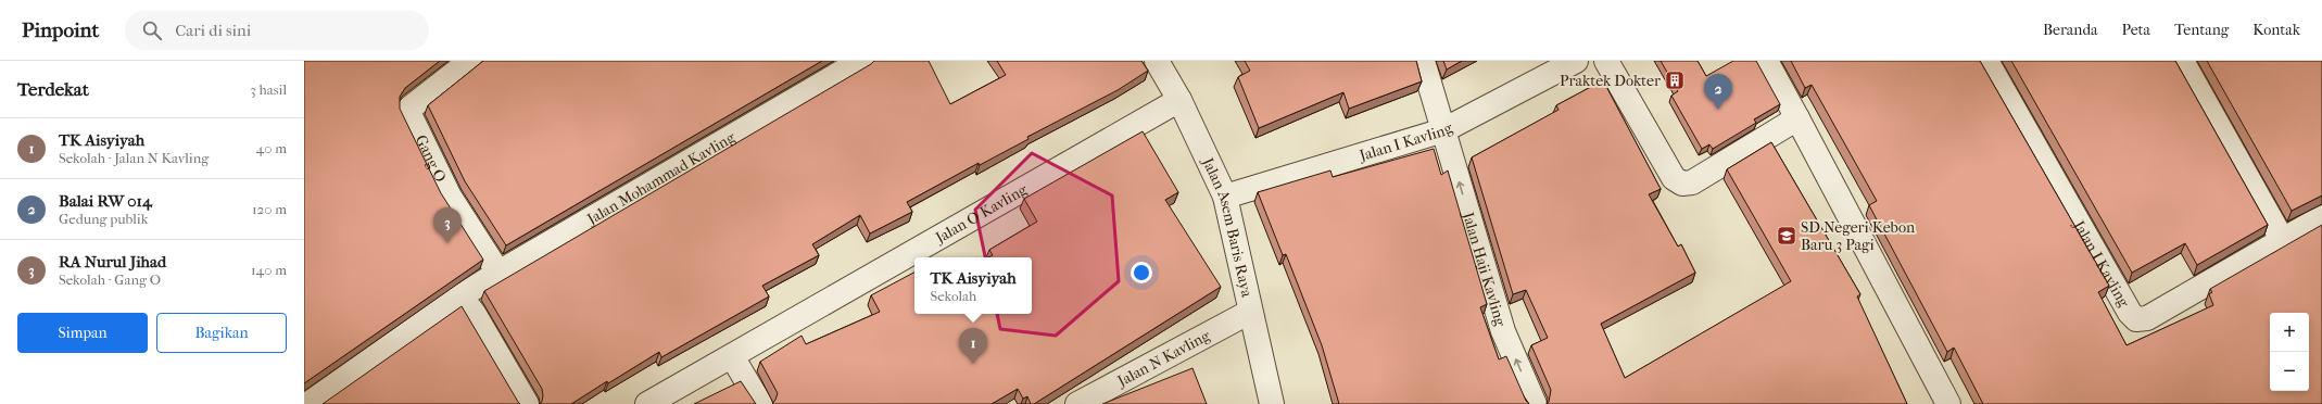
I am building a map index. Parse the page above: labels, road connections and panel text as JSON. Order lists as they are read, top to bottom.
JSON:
{
  "streets": {
    "street": [
      "Jalan I Kavling",
      "Gang O",
      "Jalan Mohammad Kavling",
      "Jalan O Kavling",
      "Jalan Asem Baris Raya",
      "Jalan Haji Kavling",
      "Jalan N Kavling"
    ]
  },
  "crossings": [
    ["Jalan I Kavling", "Jalan Asem Baris Raya"],
    ["Jalan I Kavling", "Jalan Haji Kavling"],
    ["Gang O", "Jalan Mohammad Kavling"],
    ["Jalan O Kavling", "Jalan Asem Baris Raya"],
    ["Jalan Asem Baris Raya", "Jalan N Kavling"]
  ],
  "one_way": ["Jalan Haji Kavling"],
  "places": {
    "building": ["Praktek Dokter"],
    "school or university": ["SD Negeri Kebon Baru 3 Pagi"]
  },
  "page": {
    "header": "Pinpoint",
    "search": "Cari di sini",
    "nav": [
      "Beranda",
      "Peta",
      "Tentang",
      "Kontak"
    ],
    "heading": ["Terdekat", "3 hasil"],
    "pins": ["2", "3", "1"],
    "list": [
      {
        "mark": "1",
        "name": "TK Aisyiyah",
        "note": "Sekolah · Jalan N Kavling",
        "value": "40 m"
      },
      {
        "mark": "2",
        "name": "Balai RW 014",
        "note": "Gedung publik",
        "value": "120 m"
      },
      {
        "mark": "3",
        "name": "RA Nurul Jihad",
        "note": "Sekolah · Gang O",
        "value": "140 m"
      }
    ],
    "popup": ["TK Aisyiyah", "Sekolah"],
    "buttons": ["Simpan", "Bagikan"],
    "map_buttons": ["+", "−"]
  }
}
